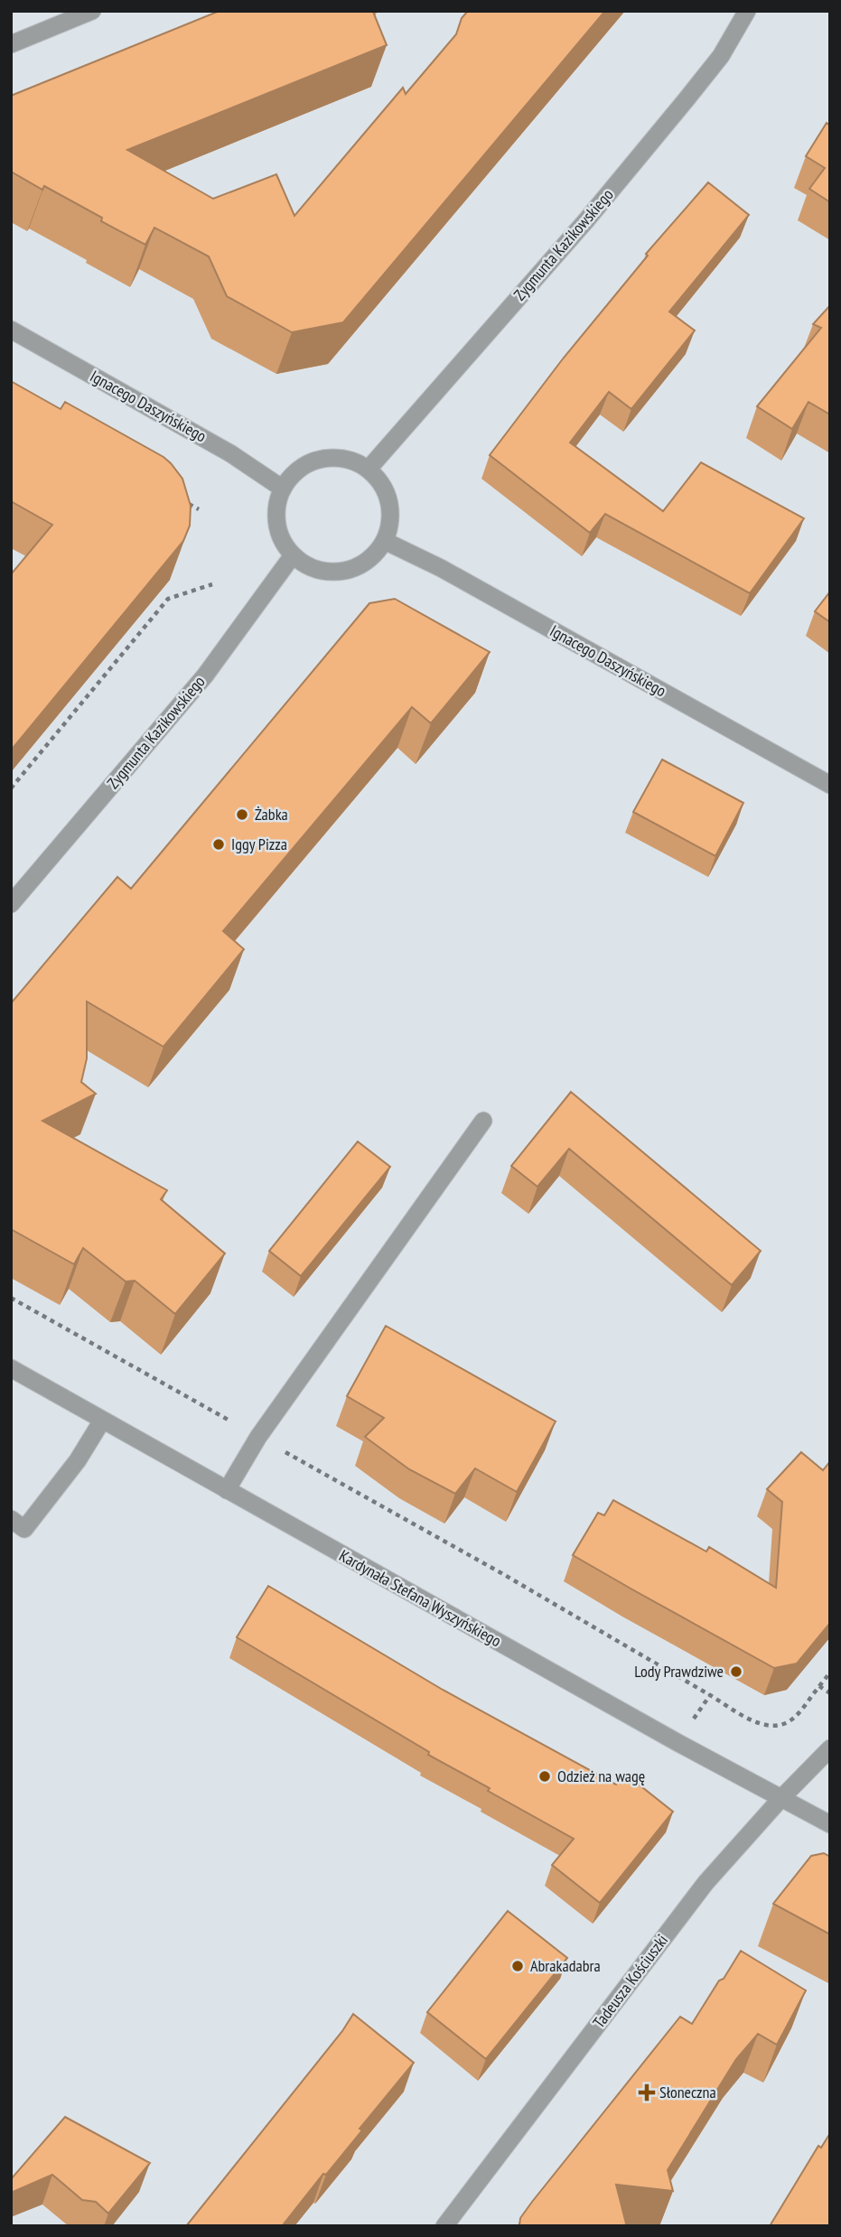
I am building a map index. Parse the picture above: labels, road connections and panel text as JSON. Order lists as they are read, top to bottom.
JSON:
{
  "streets": {
    "street": [
      "Zygmunta Kazikowskiego",
      "Ignacego Daszyńskiego",
      "Kardynała Stefana Wyszyńskiego",
      "Tadeusza Kościuszki"
    ]
  },
  "crossings": [
    ["Zygmunta Kazikowskiego", "Ignacego Daszyńskiego"],
    ["Kardynała Stefana Wyszyńskiego", "Tadeusza Kościuszki"]
  ],
  "places": {
    "other": [
      "Żabka",
      "Iggy Pizza",
      "Lody Prawdziwe",
      "Odzież na wagę",
      "Abrakadabra"
    ],
    "health": ["Słoneczna"]
  }
}
